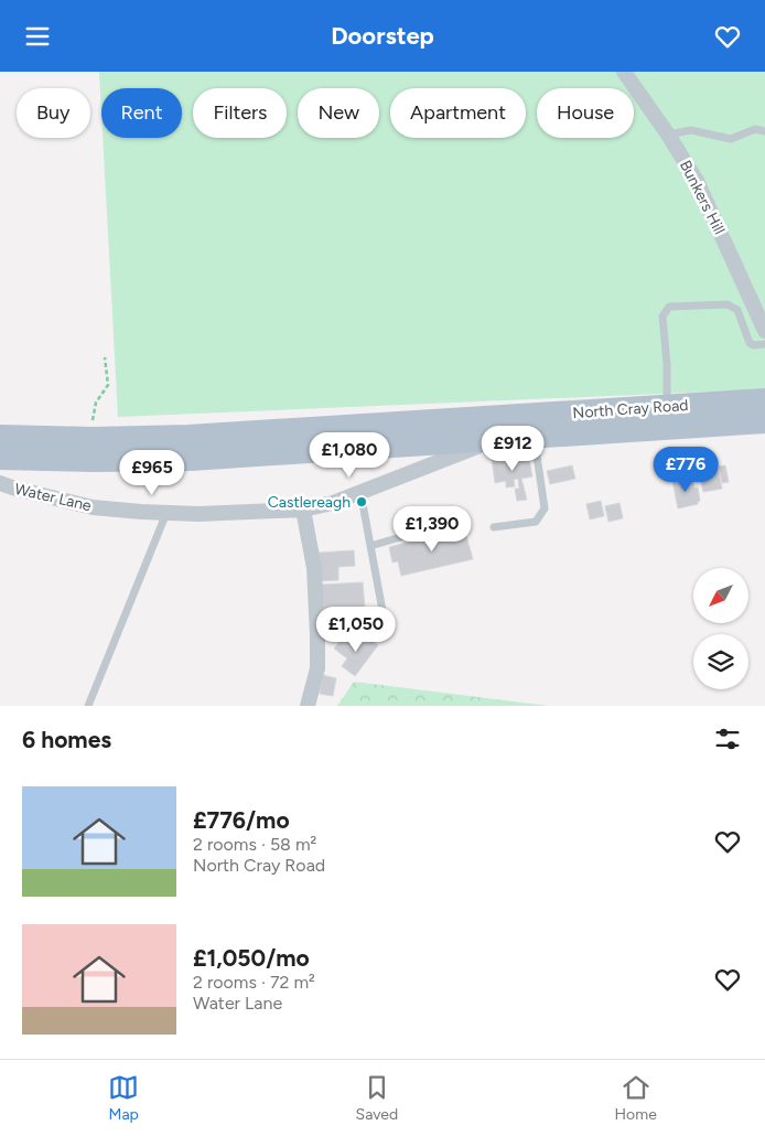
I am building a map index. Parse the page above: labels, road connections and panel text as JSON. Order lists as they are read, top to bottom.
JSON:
{
  "streets": {
    "main road": ["North Cray Road"],
    "street": ["Bunkers Hill", "Water Lane"]
  },
  "crossings": [
    ["North Cray Road", "Water Lane"]
  ],
  "places": ["Castlereagh"],
  "north": "bottom left",
  "page": {
    "header": "Doorstep",
    "chip": [
      "Buy",
      "Rent",
      "Filters",
      "New",
      "Apartment",
      "House"
    ],
    "price": [
      "£912",
      "£1,080",
      "£776",
      "£965",
      "£1,390",
      "£1,050"
    ],
    "heading": "6 homes",
    "list": [
      {
        "name": "£776/mo",
        "note": "2 rooms · 58 m² · North Cray Road"
      },
      {
        "name": "£1,050/mo",
        "note": "2 rooms · 72 m² · Water Lane"
      }
    ],
    "tabs": ["Map", "Saved", "Home"]
  }
}
